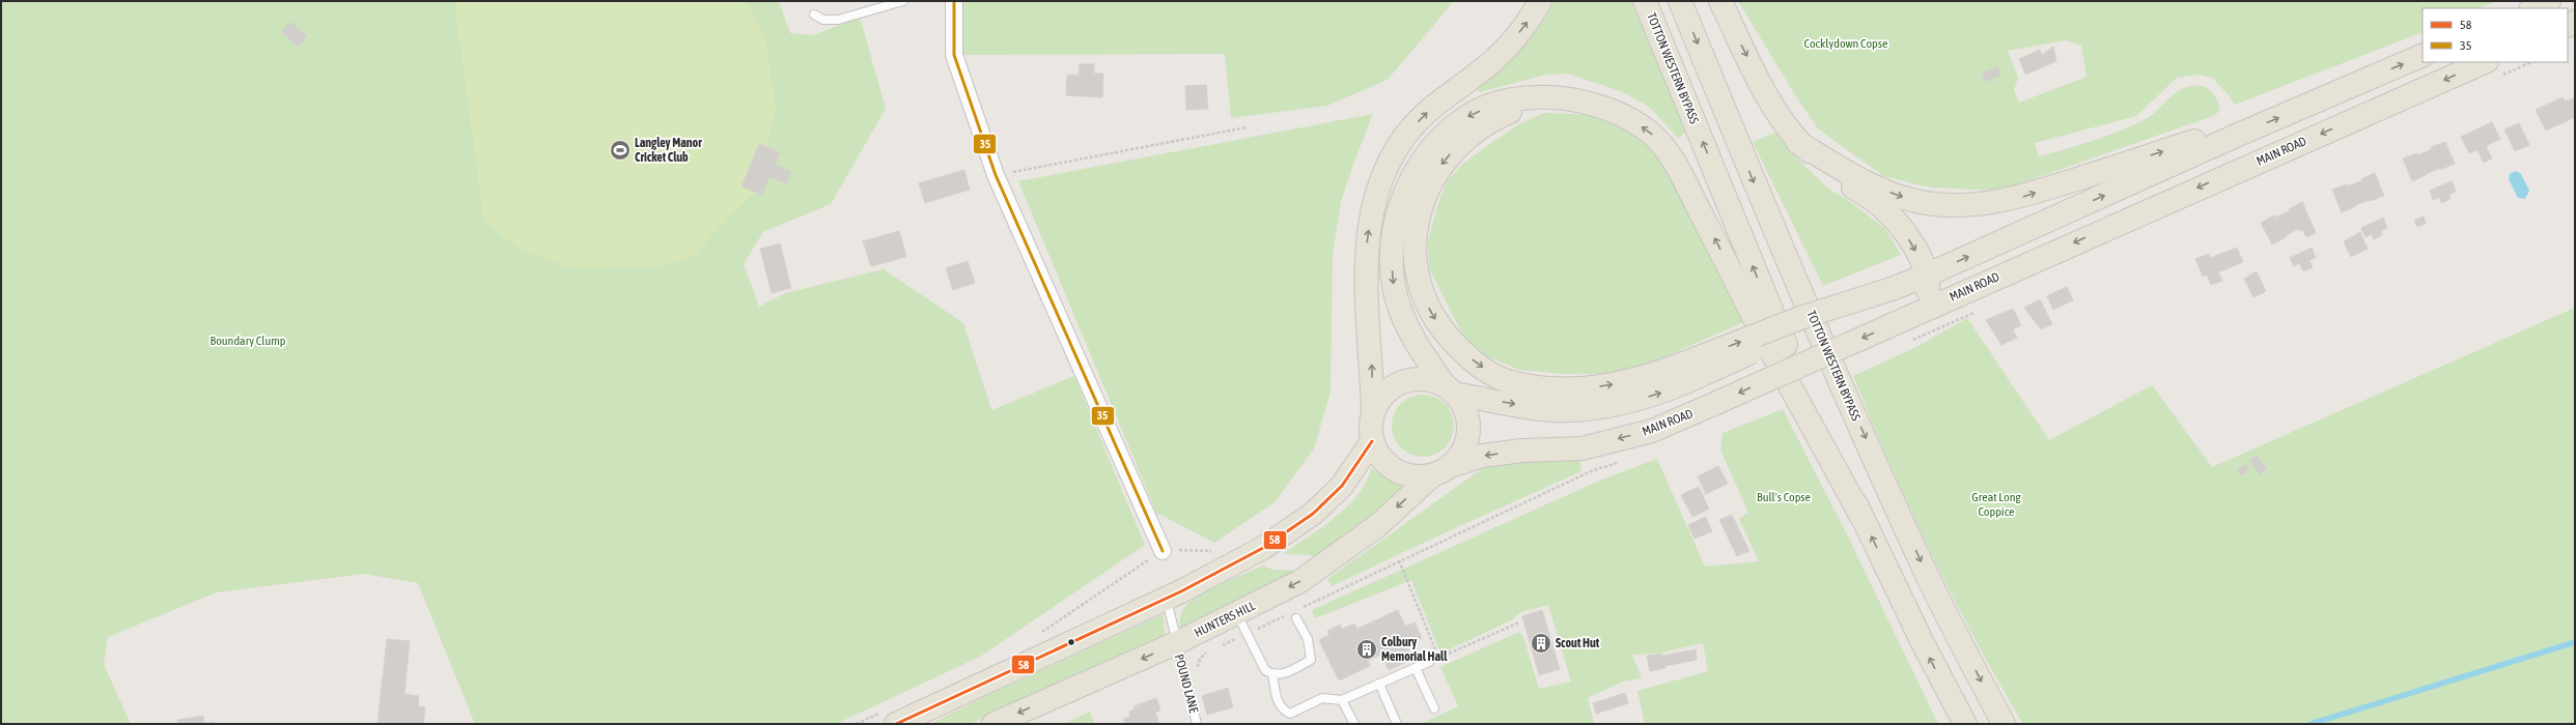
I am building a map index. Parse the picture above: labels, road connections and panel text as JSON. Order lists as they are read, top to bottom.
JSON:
{
  "streets": {
    "main road": ["TOTTON WESTERN BYPASS", "MAIN ROAD", "HUNTERS HILL"],
    "lane": ["POUND LANE"]
  },
  "crossings": [
    ["MAIN ROAD", "HUNTERS HILL"],
    ["HUNTERS HILL", "POUND LANE"]
  ],
  "parks": [
    "Cocklydown Copse",
    "Boundary Clump",
    "Bull's Copse",
    "Great Long Coppice"
  ],
  "places": {
    "sports": ["Langley Manor Cricket Club"],
    "building": ["Scout Hut", "Colbury Memorial Hall"]
  },
  "lines": ["transit line 35", "transit line 58"],
  "legend": ["58", "35"]
}
